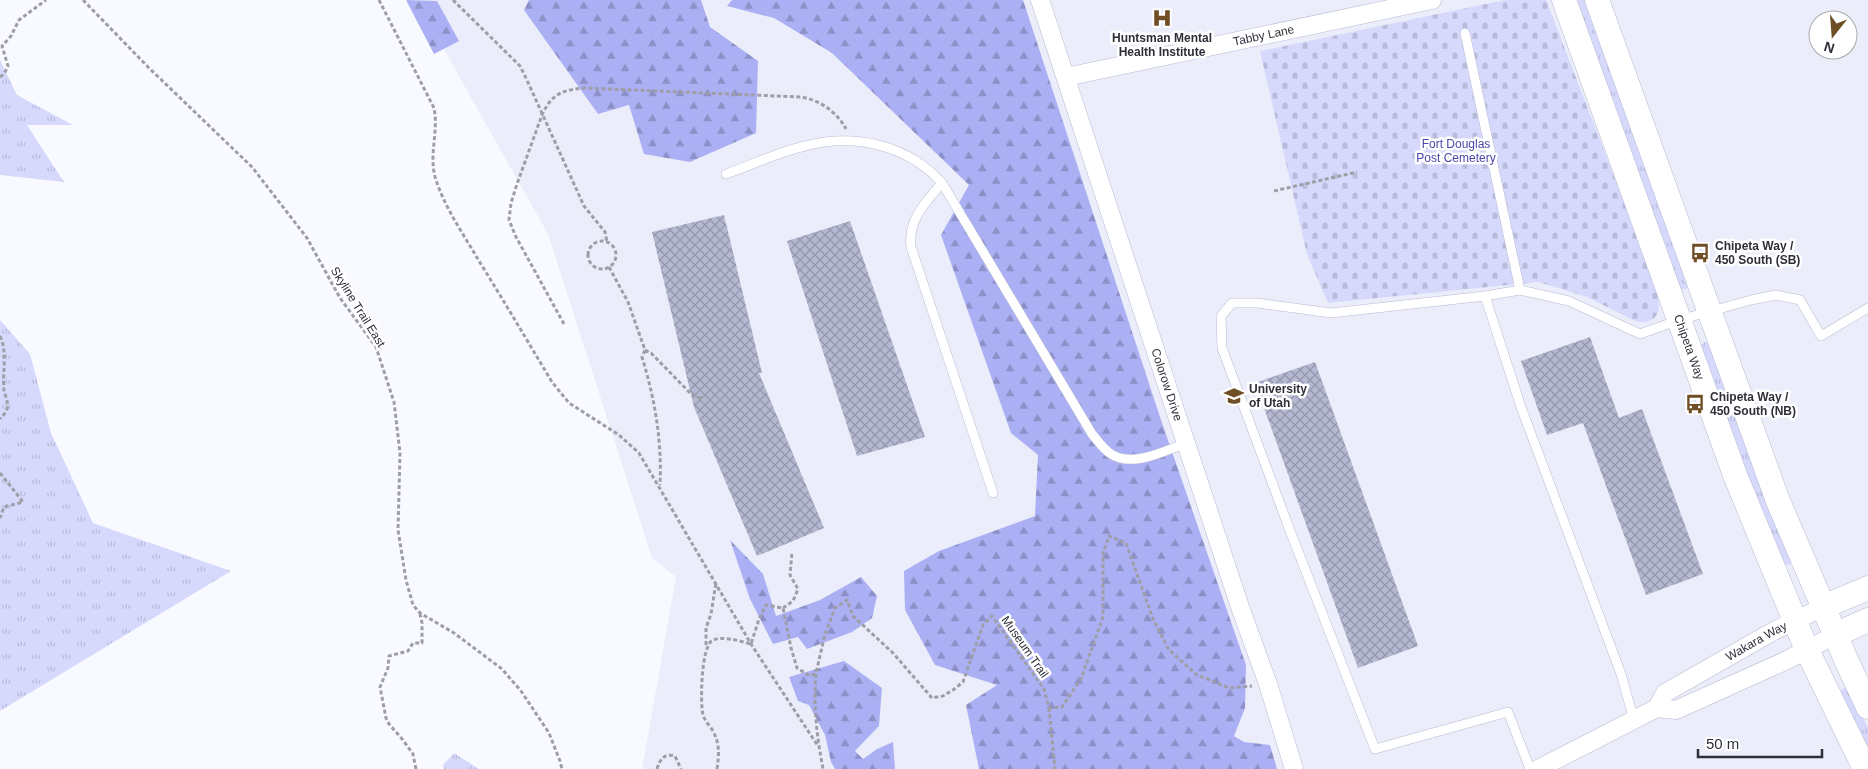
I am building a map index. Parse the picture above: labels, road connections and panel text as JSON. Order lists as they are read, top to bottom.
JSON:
{
  "streets": {
    "street": [
      "Tabby Lane",
      "Chipeta Way",
      "Colorow Drive",
      "Wakara Way"
    ],
    "path": ["Skyline Trail East", "Museum Trail"]
  },
  "crossings": [
    ["Tabby Lane", "Colorow Drive"],
    ["Chipeta Way", "Wakara Way"]
  ],
  "parks": ["Fort Douglas Post Cemetery"],
  "places": {
    "hospital": ["Huntsman Mental Health Institute"],
    "bus stop": ["Chipeta Way / 450 South (SB)", "Chipeta Way / 450 South (NB)"],
    "school or university": ["University of Utah"]
  },
  "scale_bar": "50 m",
  "north": "bottom"
}
